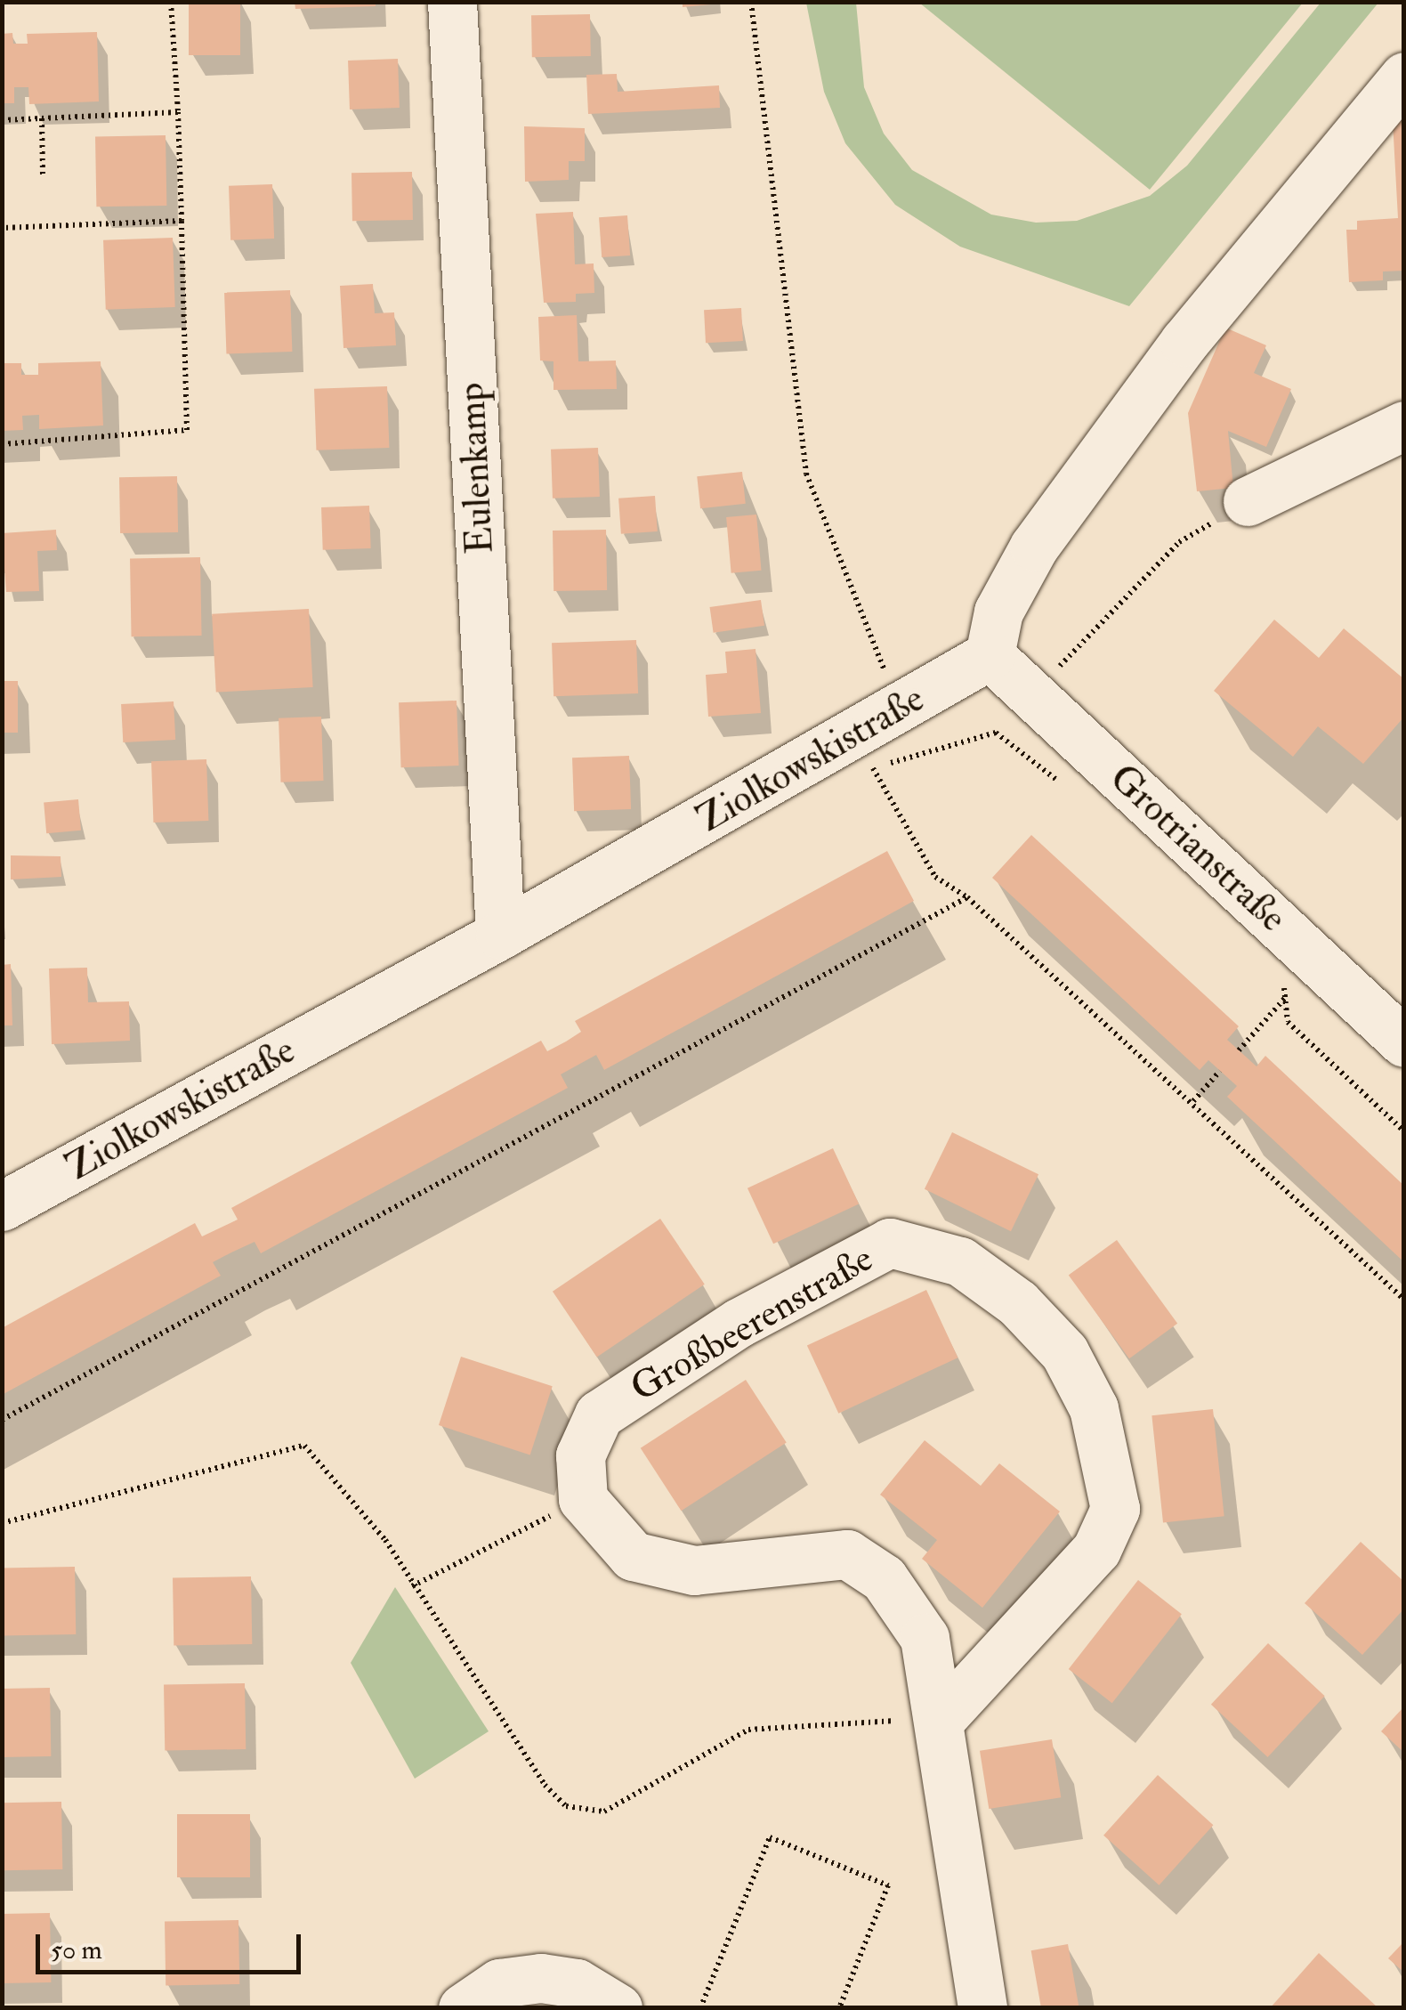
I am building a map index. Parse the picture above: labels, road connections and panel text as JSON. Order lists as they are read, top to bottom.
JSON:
{
  "streets": {
    "street": [
      "Eulenkamp",
      "Ziolkowskistraße",
      "Grotrianstraße",
      "Großbeerenstraße"
    ]
  },
  "crossings": [
    ["Eulenkamp", "Ziolkowskistraße"],
    ["Ziolkowskistraße", "Grotrianstraße"]
  ],
  "scale_bar": "50 m"
}
